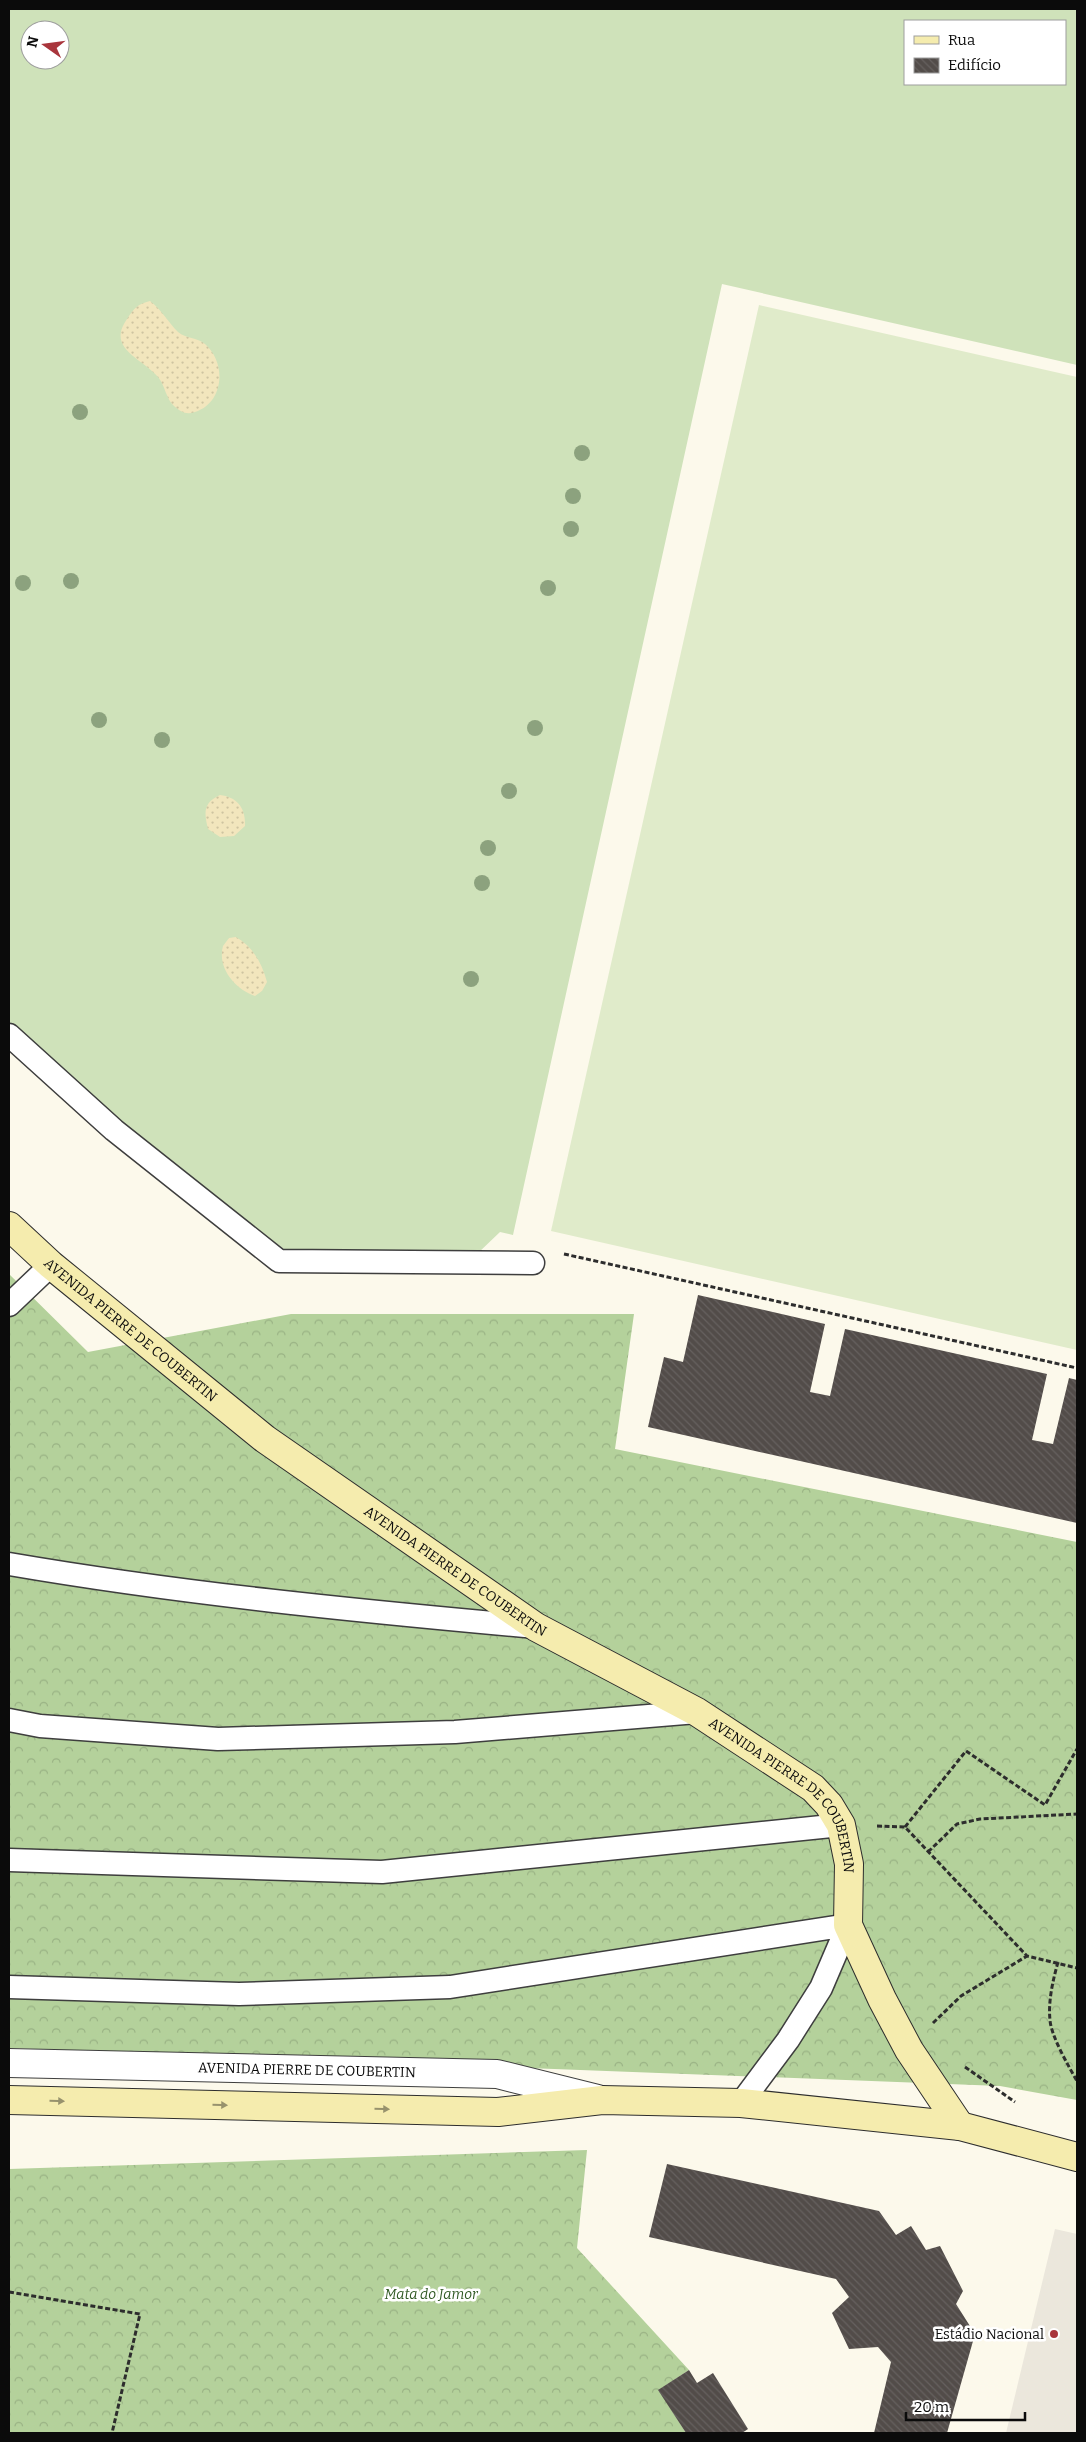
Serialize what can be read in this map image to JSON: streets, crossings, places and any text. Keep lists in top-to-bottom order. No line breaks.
{"streets":{"street":["AVENIDA PIERRE DE COUBERTIN"]},"parks":["Mata do Jamor"],"places":["Estádio Nacional"],"legend":["Rua","Edifício"],"scale_bar":"20 m","north":"left"}
